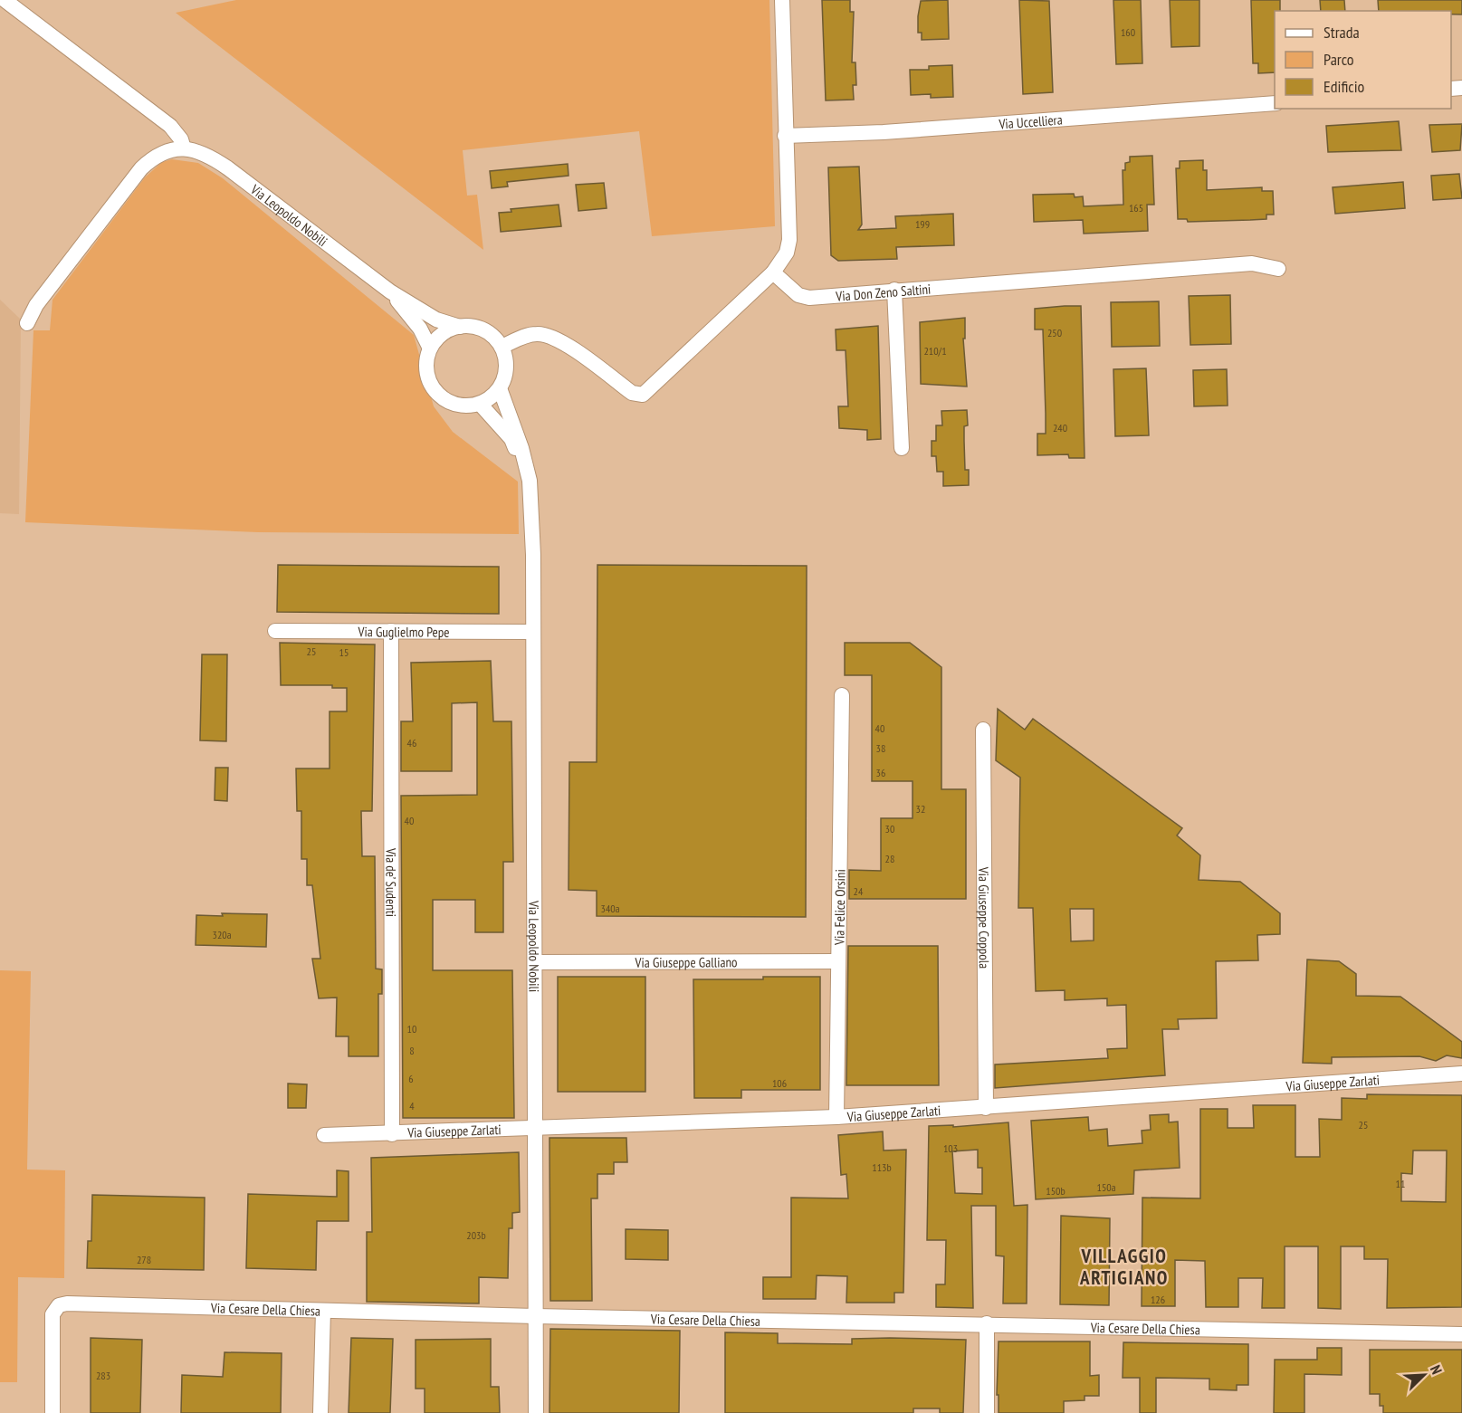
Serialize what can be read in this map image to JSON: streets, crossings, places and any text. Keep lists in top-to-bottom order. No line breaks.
{"streets":{"street":["Via Uccelliera","Via Leopoldo Nobili","Via Don Zeno Saltini","Via Guglielmo Pepe","Via de’ Sudenti","Via Felice Orsini","Via Giuseppe Coppola","Via Giuseppe Galliano","Via Giuseppe Zarlati","Via Cesare Della Chiesa"]},"crossings":[["Via Leopoldo Nobili","Via Guglielmo Pepe"],["Via Leopoldo Nobili","Via Giuseppe Galliano"],["Via Leopoldo Nobili","Via Giuseppe Zarlati"],["Via Leopoldo Nobili","Via Cesare Della Chiesa"],["Via Guglielmo Pepe","Via de’ Sudenti"],["Via de’ Sudenti","Via Giuseppe Zarlati"],["Via Felice Orsini","Via Giuseppe Galliano"],["Via Felice Orsini","Via Giuseppe Zarlati"],["Via Giuseppe Coppola","Via Giuseppe Zarlati"]],"districts":["VILLAGGIO ARTIGIANO"],"house_numbers":["160","165","199","250","210/1","240","25","15","40","46","38","36","32","40","30","28","24","340a","320a","10","8","6","106","4","25","103","113b","11","150a","150b","203b","278","126","283"],"legend":["Strada","Parco","Edificio"],"north":"top right"}
